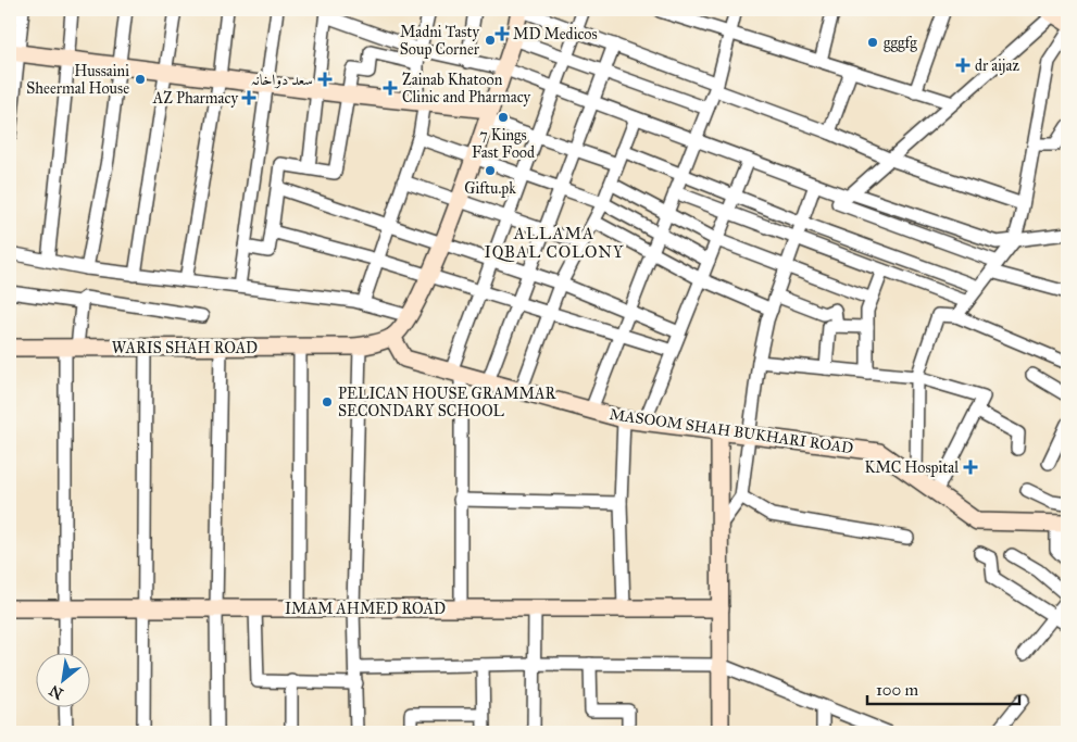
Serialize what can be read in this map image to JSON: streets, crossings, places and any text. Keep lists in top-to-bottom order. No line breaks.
{"streets":{"street":["WARIS SHAH ROAD","MASOOM SHAH BUKHARI ROAD","IMAM AHMED ROAD"]},"crossings":[["WARIS SHAH ROAD","MASOOM SHAH BUKHARI ROAD"]],"districts":["ALLAMA IQBAL COLONY"],"places":{"health":["MD Medicos","dr aijaz","سعد دواخانہ","Zainab Khatoon Clinic and Pharmacy","AZ Pharmacy","KMC Hospital"],"other":["Madni Tasty Soup Corner","gggfg","Hussaini Sheermal House","7 Kings Fast Food","Giftu.pk","PELICAN HOUSE GRAMMAR SECONDARY SCHOOL"]},"scale_bar":"100 m","north":"bottom left"}
